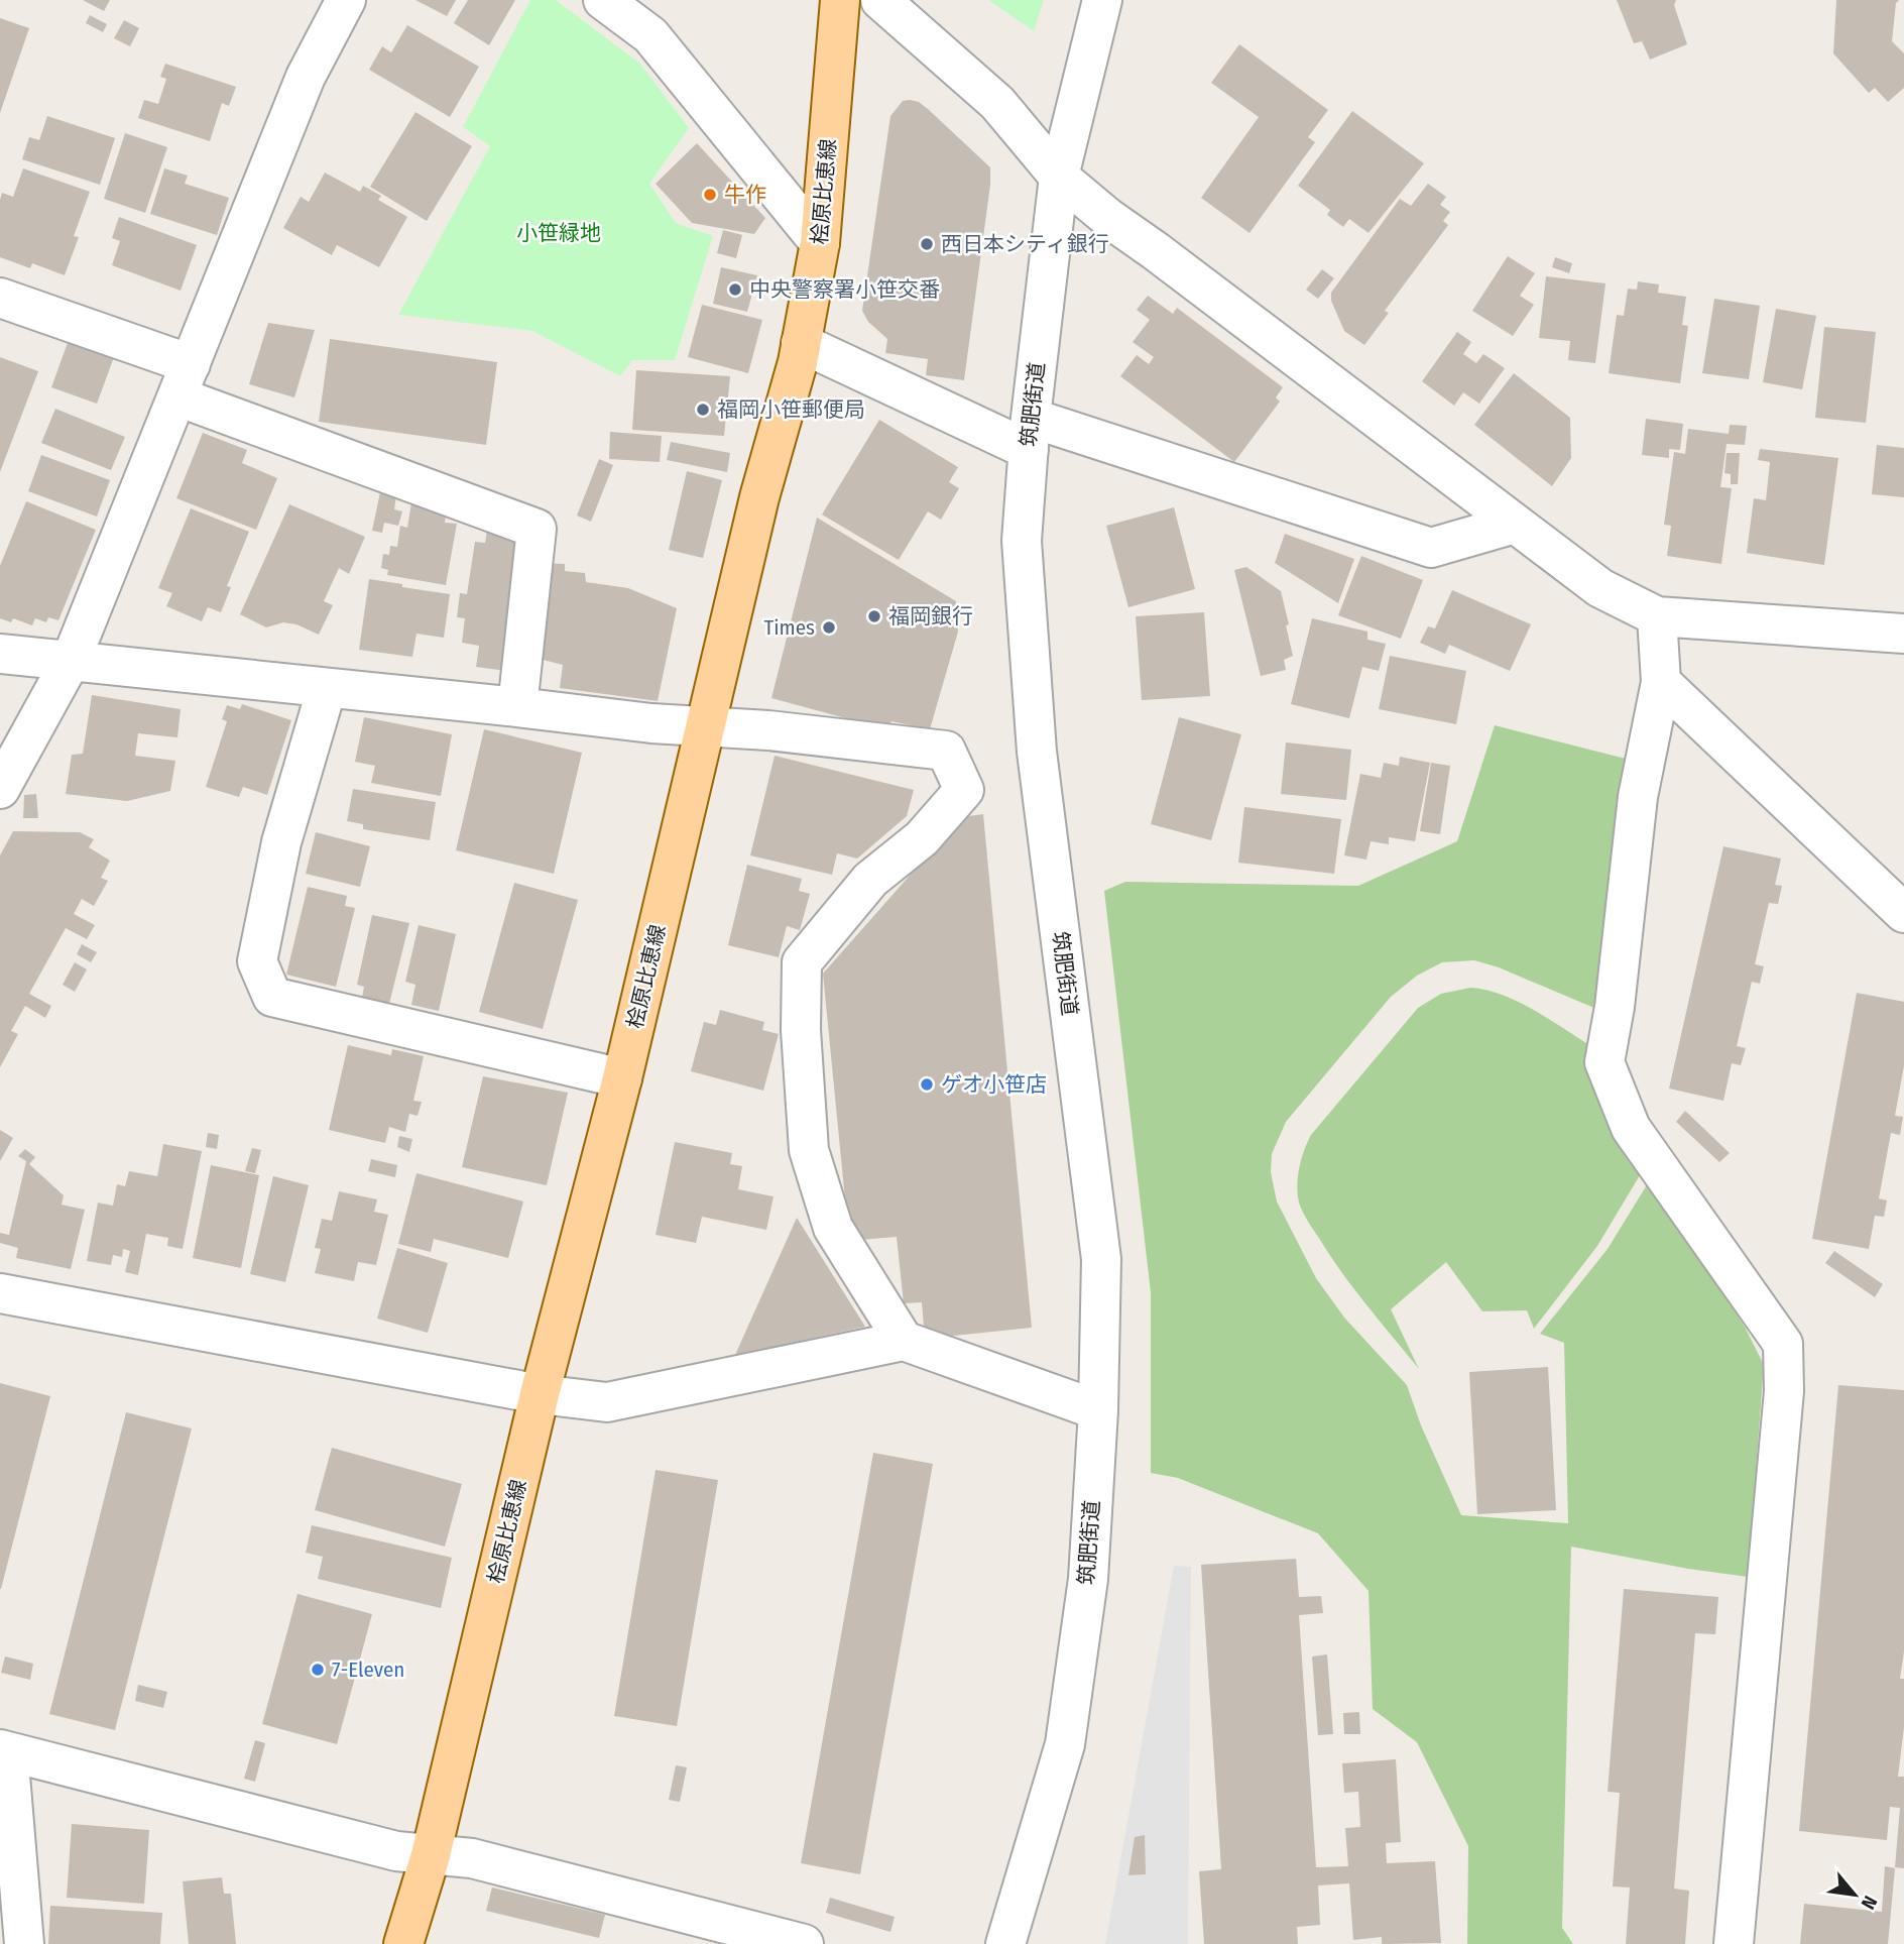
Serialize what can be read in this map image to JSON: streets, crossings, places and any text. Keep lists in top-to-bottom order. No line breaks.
{"streets":{"main road":["桧原比恵線"],"street":["筑肥街道"]},"parks":["小笹緑地"],"places":["牛作","西日本シティ銀行","中央警察署小笹交番","福岡小笹郵便局","福岡銀行","Times","ゲオ小笹店","7-Eleven"],"north":"bottom right"}
